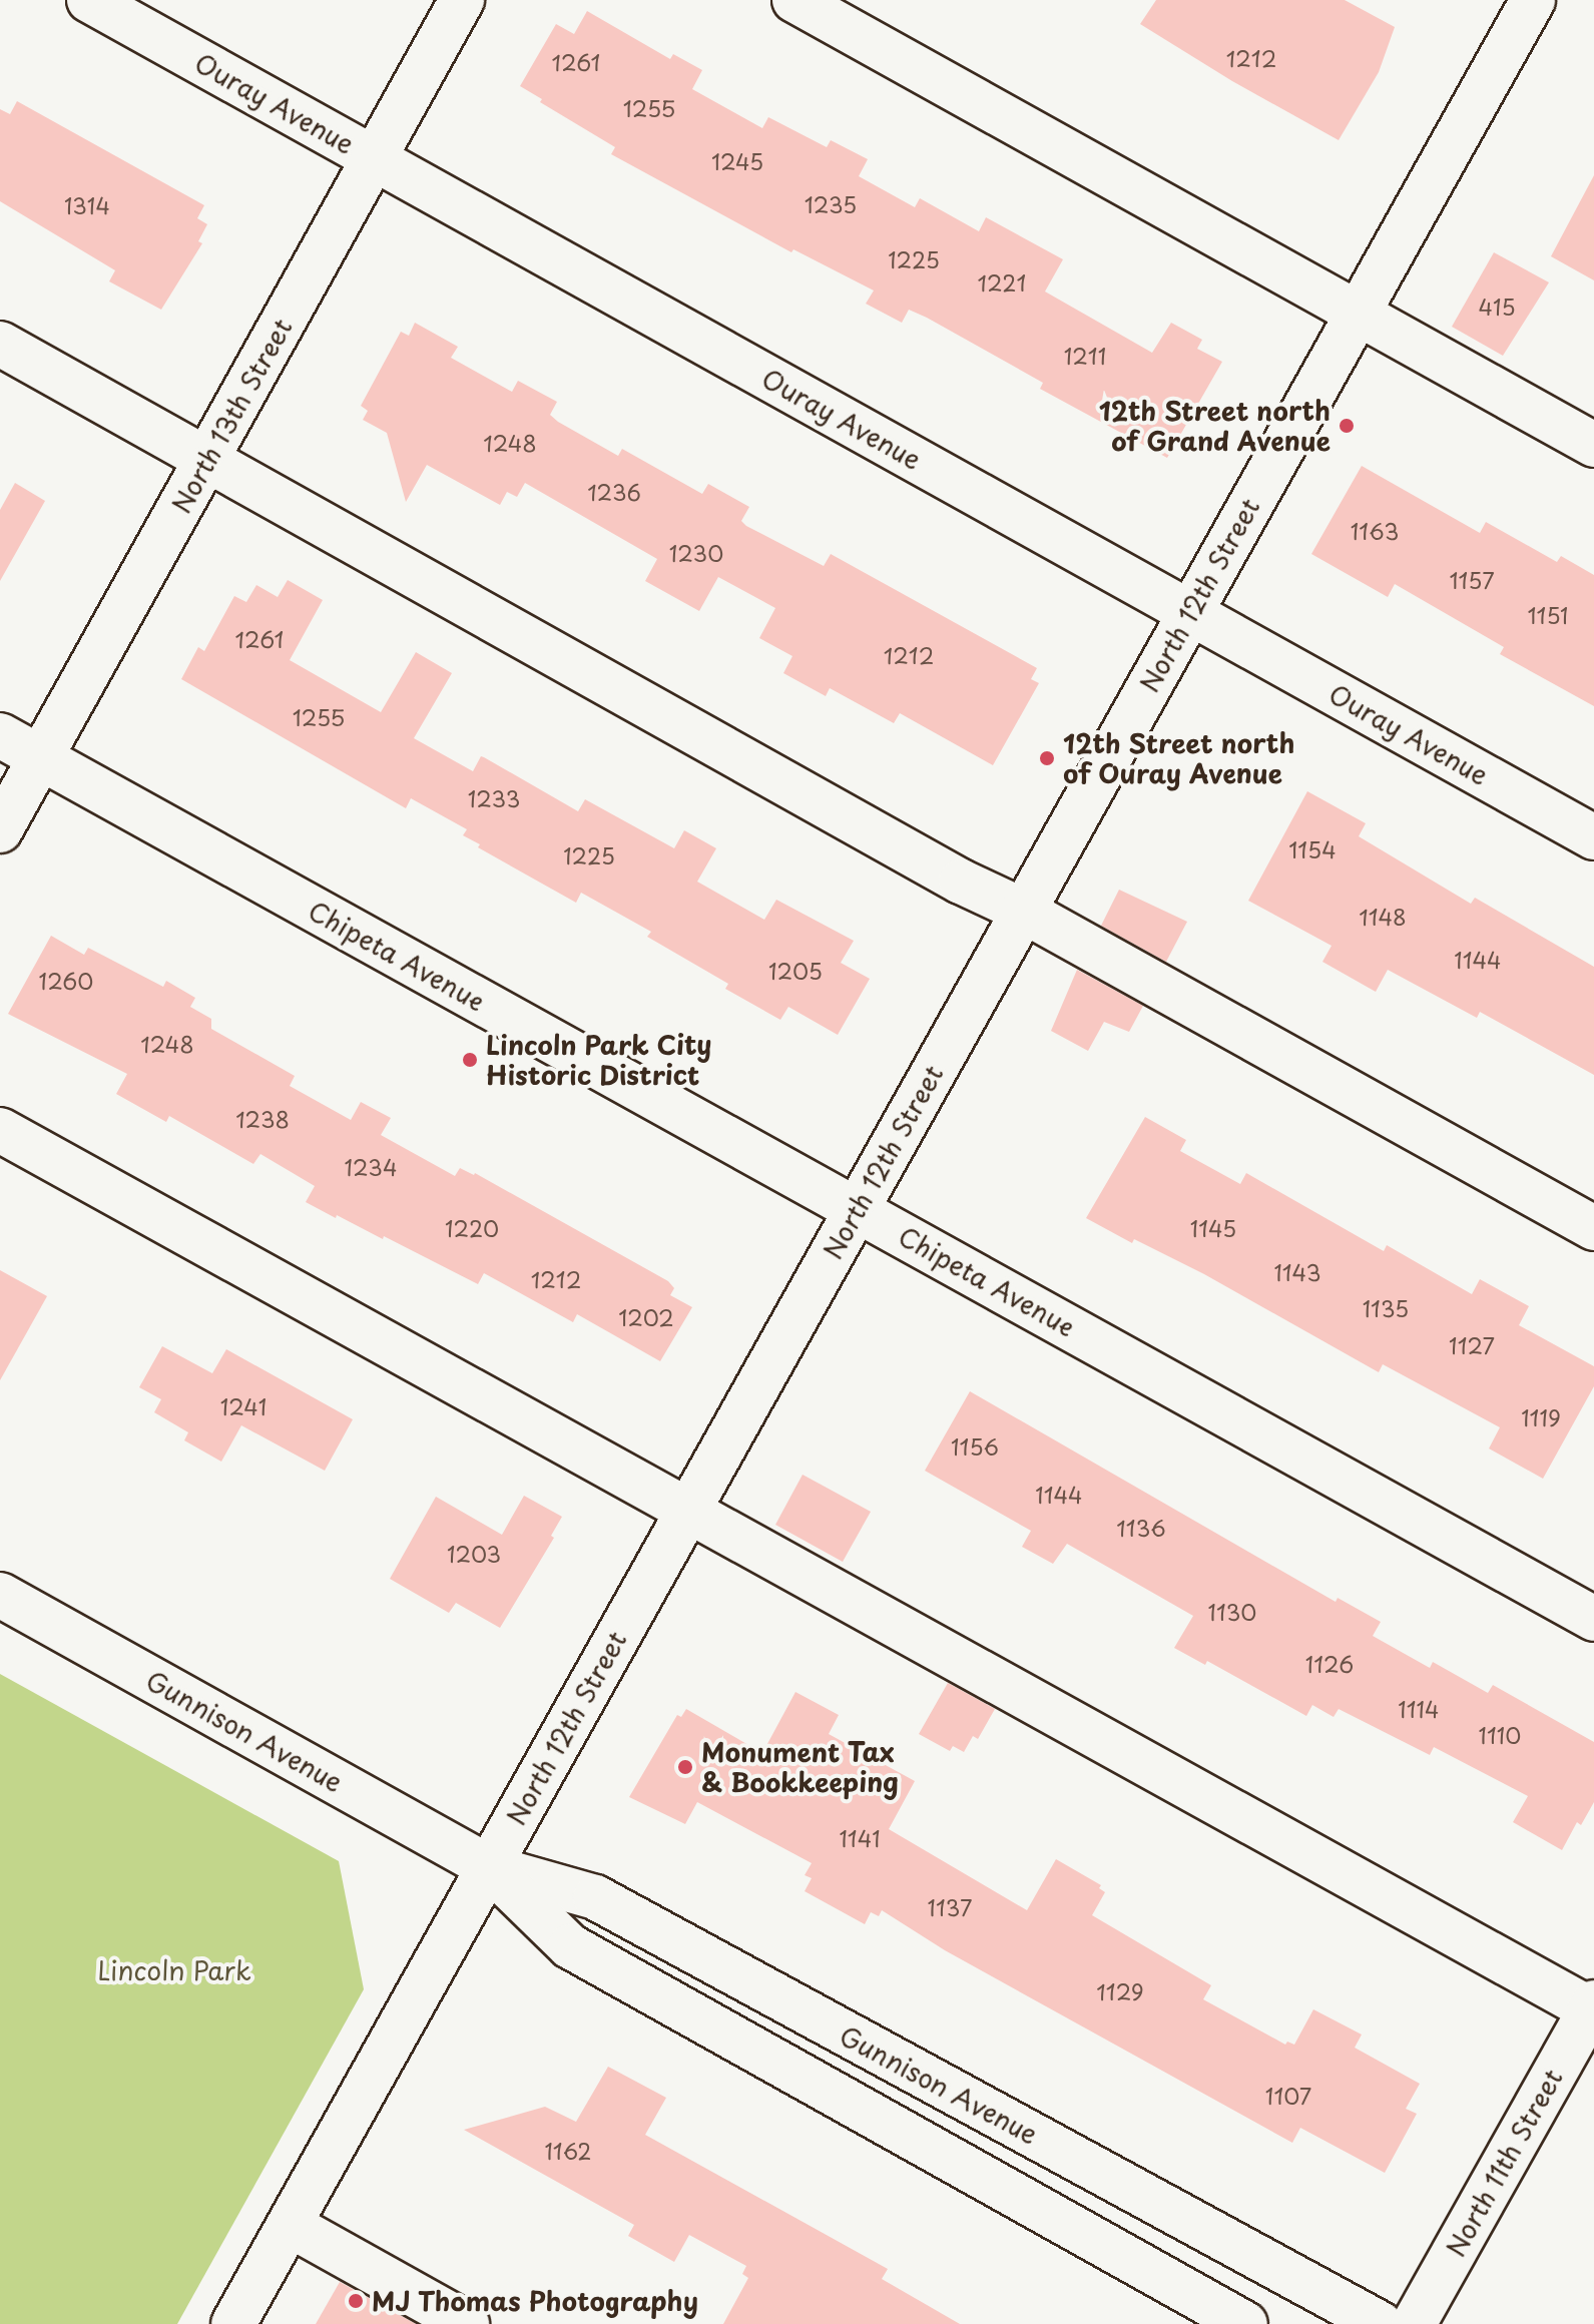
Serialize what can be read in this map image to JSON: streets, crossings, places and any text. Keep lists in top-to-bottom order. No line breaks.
{"streets":{"street":["Ouray Avenue","North 13th Street","North 12th Street","Chipeta Avenue","Gunnison Avenue","North 11th Street"]},"crossings":[["Ouray Avenue","North 13th Street"],["Ouray Avenue","North 12th Street"],["North 13th Street","Chipeta Avenue"],["North 12th Street","Chipeta Avenue"],["North 12th Street","Gunnison Avenue"]],"parks":["Lincoln Park"],"places":["12th Street north of Grand Avenue","12th Street north of Ouray Avenue","Lincoln Park City Historic District","Monument Tax & Bookkeeping","MJ Thomas Photography"],"house_numbers":["1212","1261","1255","1245","1235","1314","1225","1221","415","1211","1248","1236","1163","1230","1157","1151","1261","1212","1255","1233","1154","1225","1148","1144","1205","1260","1248","1238","1234","1220","1145","1143","1212","1135","1202","1127","1241","1119","1156","1144","1136","1203","1130","1126","1114","1110","1141","1137","1129","1107","1162"]}
